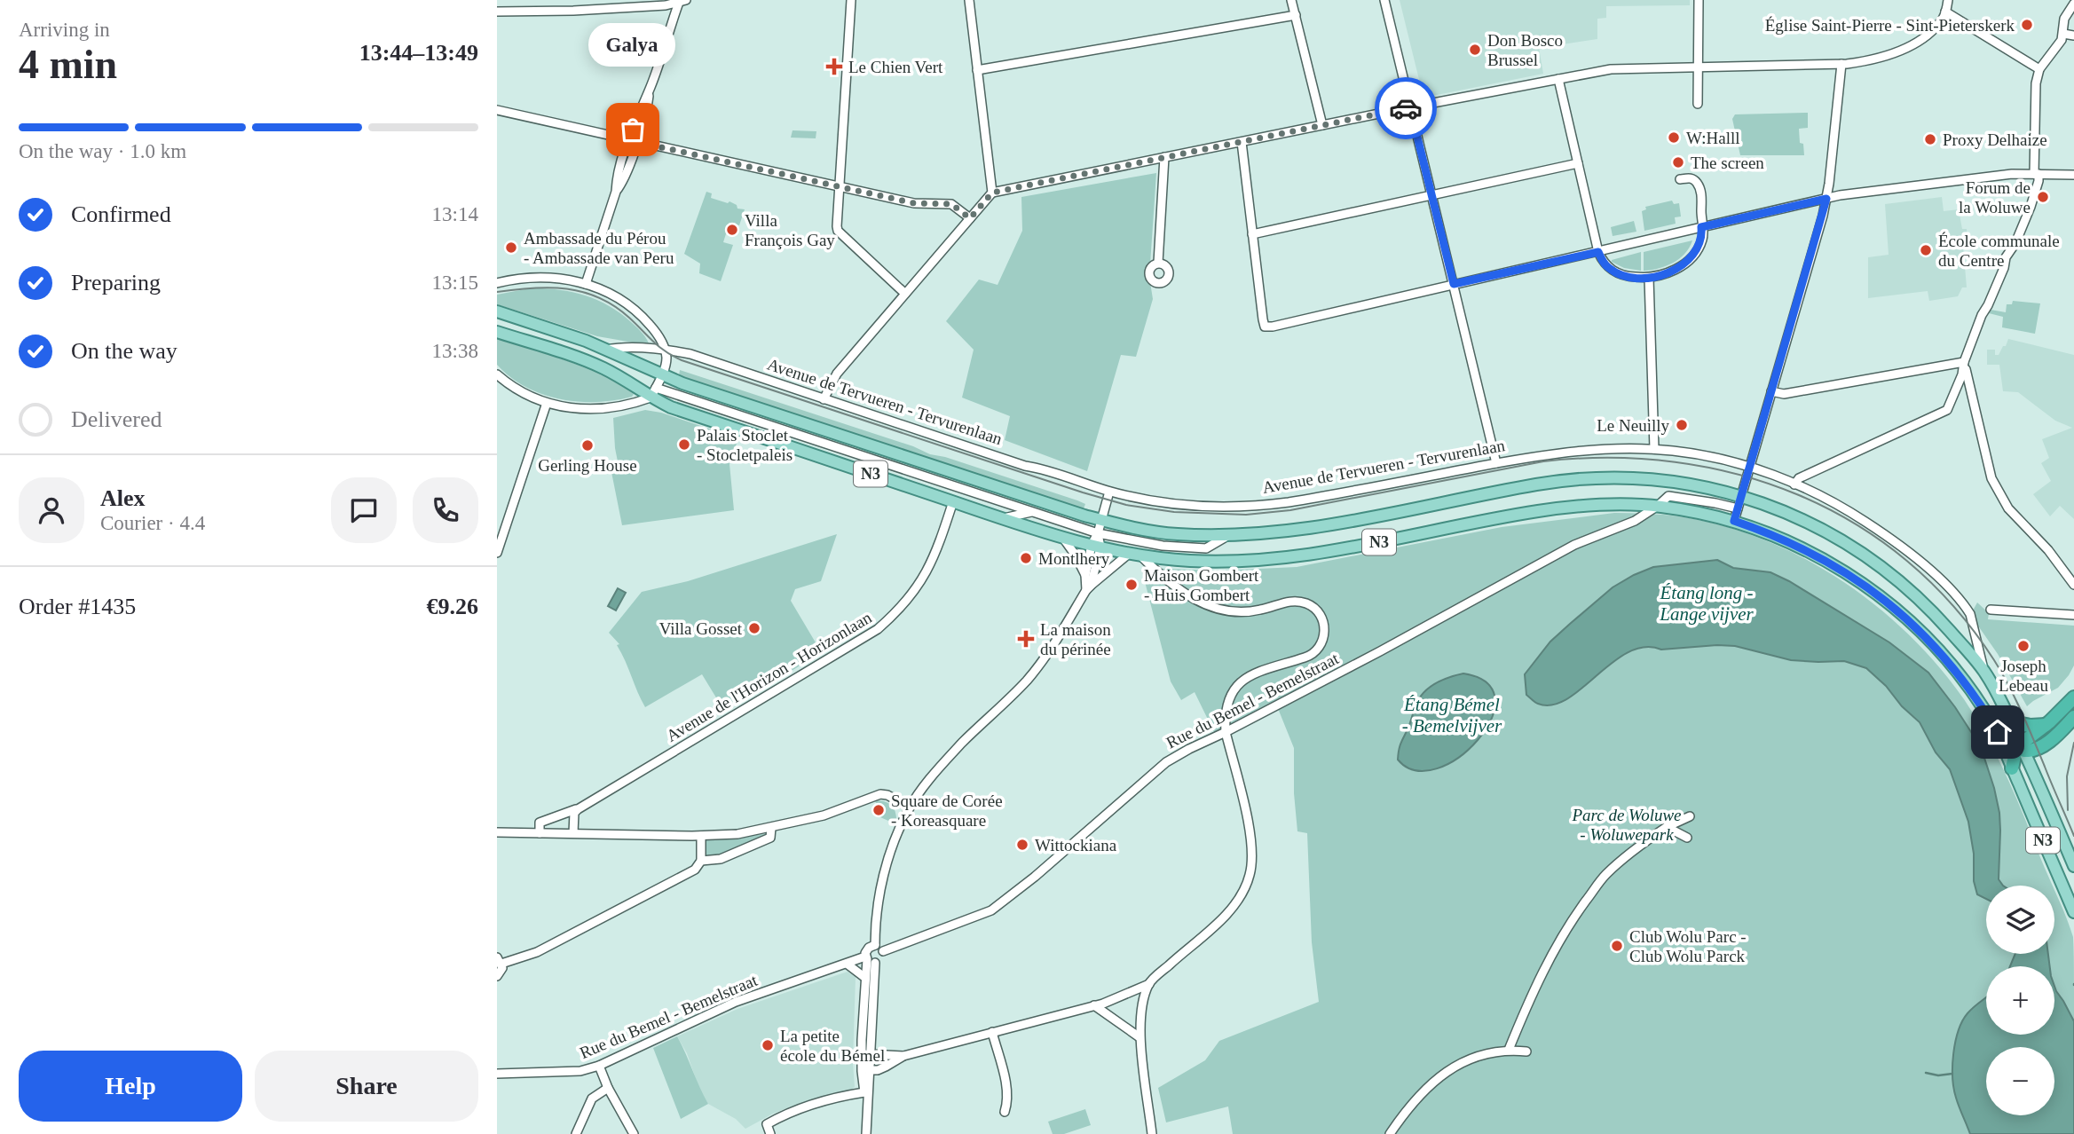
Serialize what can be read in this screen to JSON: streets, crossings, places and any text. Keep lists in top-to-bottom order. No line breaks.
{"streets":{"main road":["Avenue de Tervueren - Tervurenlaan","N3"],"street":["Avenue de l'Horizon - Horizonlaan","Rue du Bemel - Bemelstraat"]},"crossings":[["Avenue de Tervueren - Tervurenlaan","Avenue de l'Horizon - Horizonlaan"],["Avenue de Tervueren - Tervurenlaan","Rue du Bemel - Bemelstraat"]],"water":["Étang long - Lange vijver","Étang Bémel - Bemelvijver"],"parks":["Parc de Woluwe - Woluwepark"],"places":{"other":["Église Saint-Pierre - Sint-Pieterskerk","Don Bosco Brussel","Galya","W:Halll","Proxy Delhaize","The screen","Forum de la Woluwe","Villa François Gay","Ambassade du Pérou - Ambassade van Peru","École communale du Centre","Le Neuilly","Palais Stoclet - Stocletpaleis","Gerling House","Montlhery","Maison Gombert - Huis Gombert","Villa Gosset","Joseph Lebeau","Square de Corée - Koreasquare","Wittockiana","Club Wolu Parc - Club Wolu Parck","La petite école du Bémel"],"health":["Le Chien Vert","La maison du périnée"]},"page":{"heading":["4 min","Arriving in","13:44–13:49"],"panel":["Alex","Courier · 4.4","Order #1435","€9.26"],"bubble":"Galya","bar":"On the way · 1.0 km","list":[["Confirmed","13:14"],["Preparing","13:15"],["On the way","13:38"],"Delivered"],"map_buttons":["+","−"],"buttons":["Help","Share"]}}
